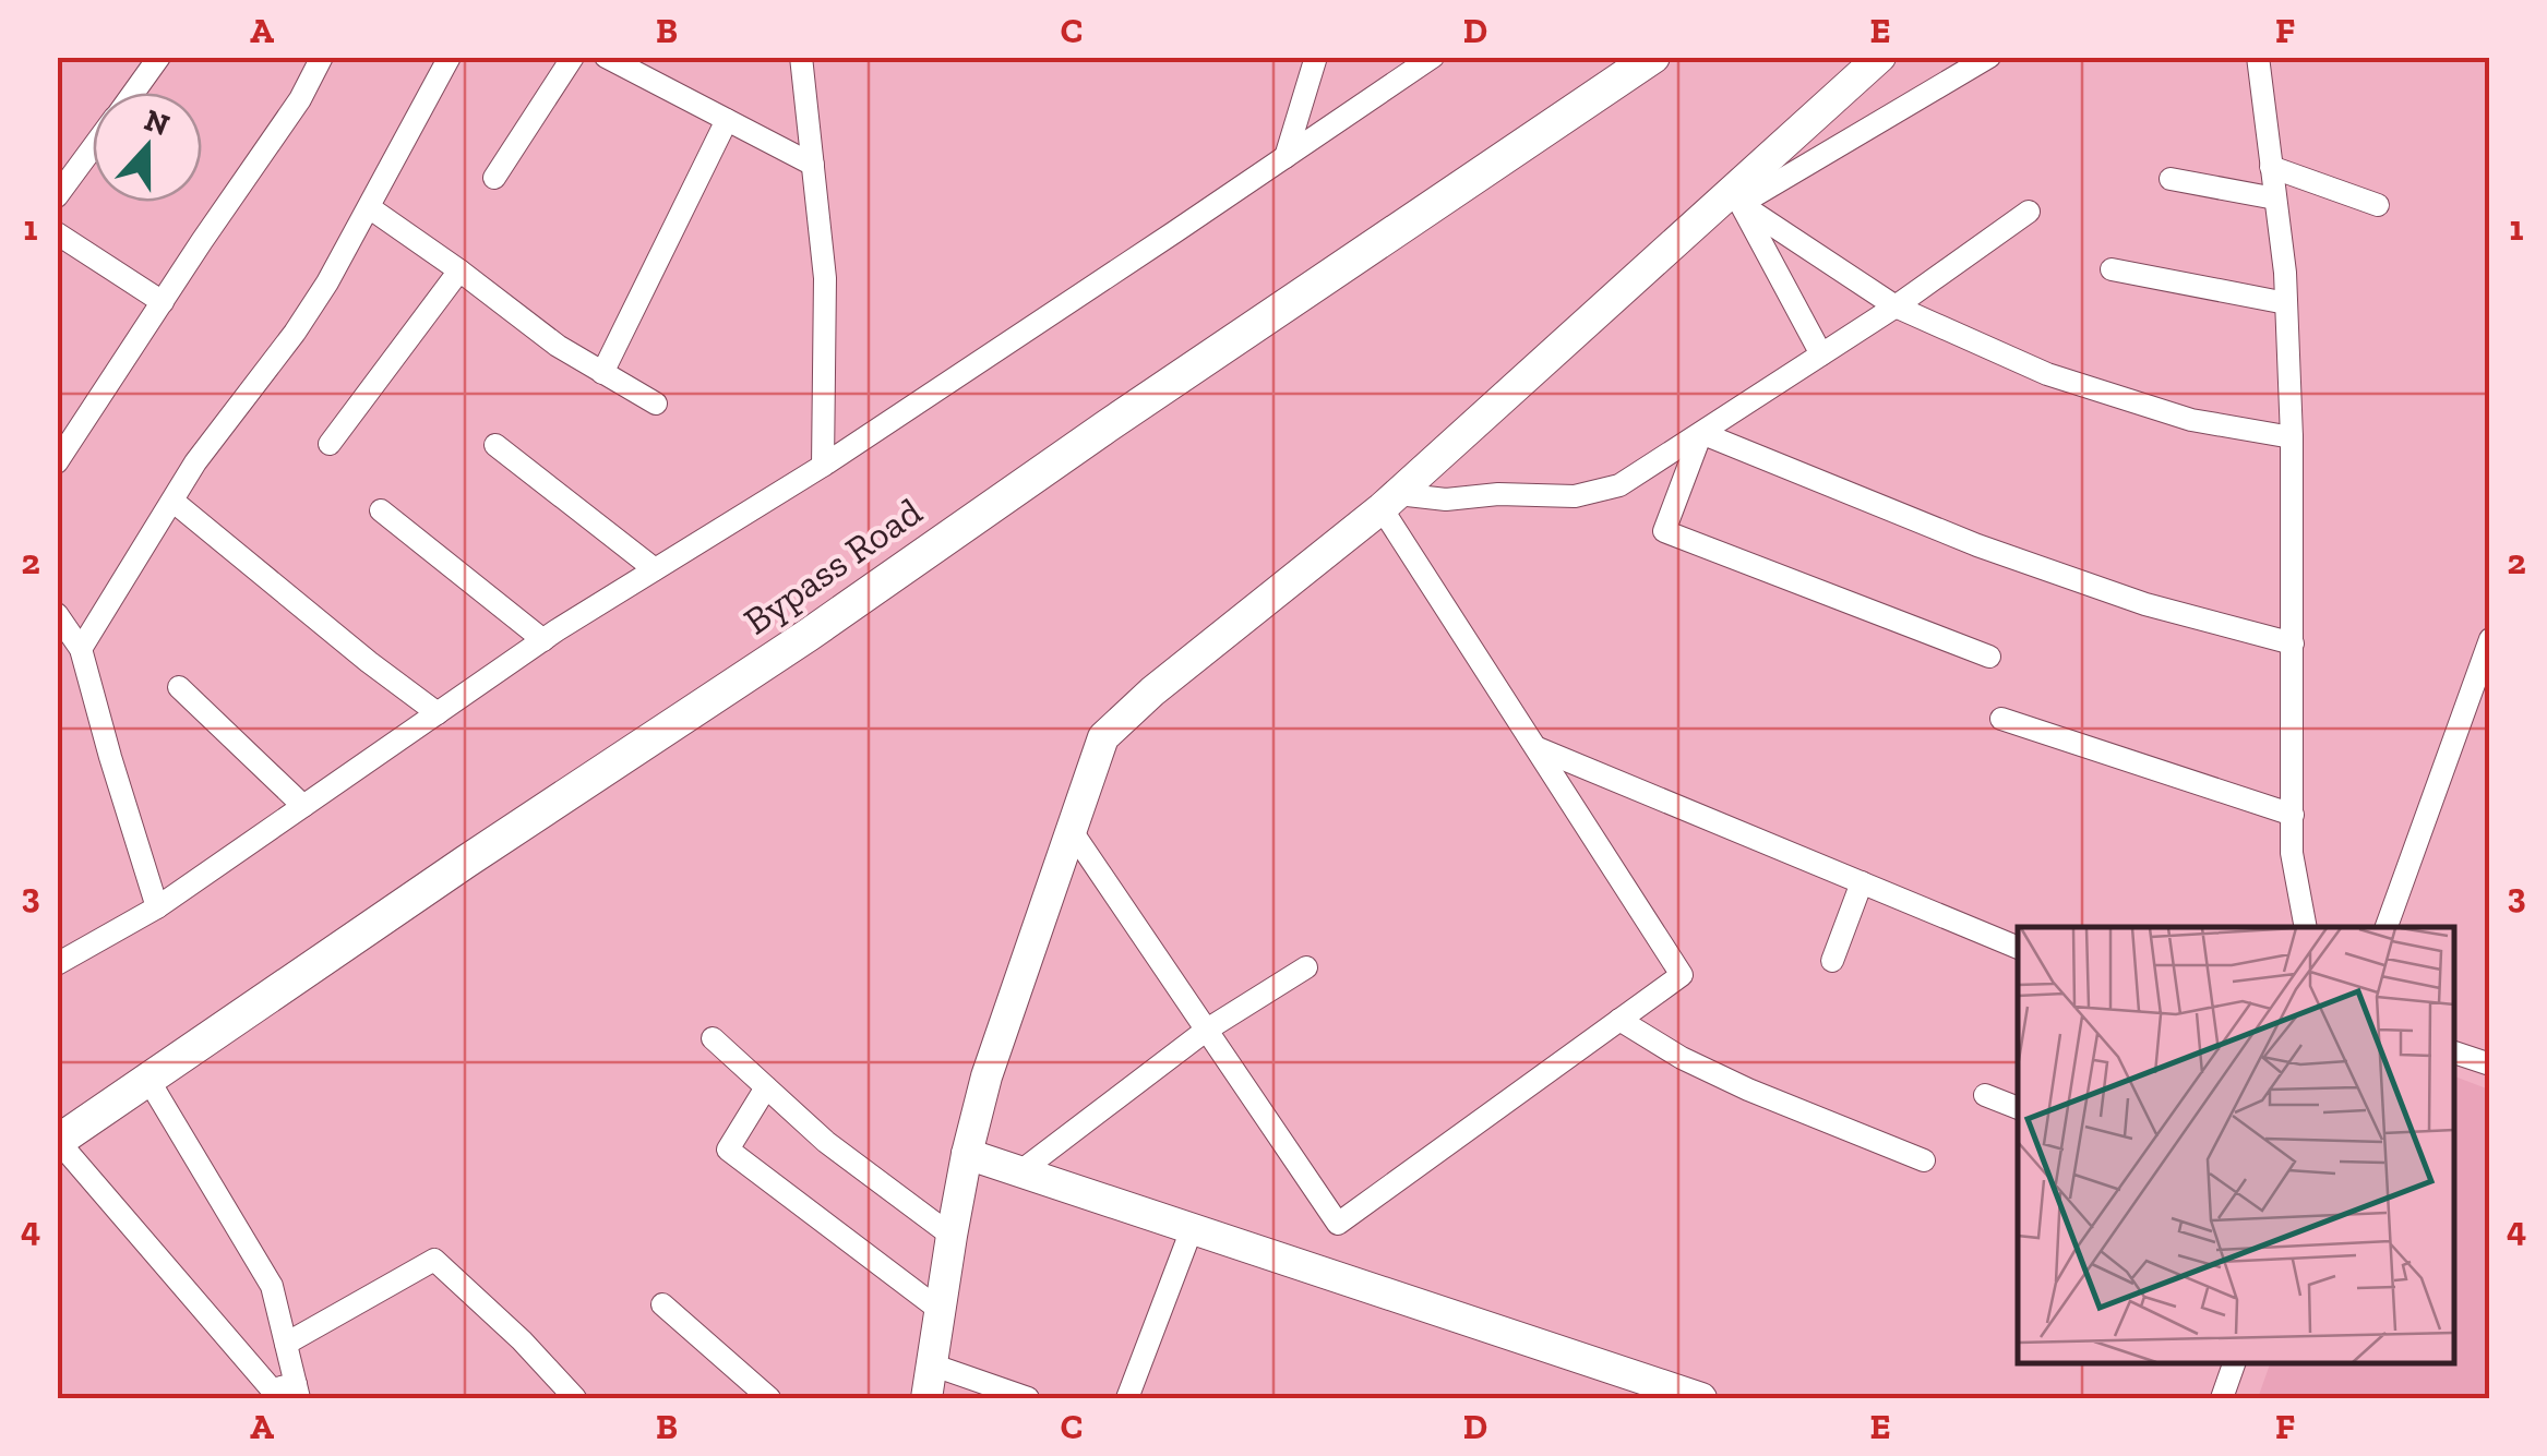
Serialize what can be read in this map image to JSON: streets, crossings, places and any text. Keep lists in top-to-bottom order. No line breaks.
{"streets":{"main road":["Bypass Road"]},"north":"top","grid":{"columns":["A","B","C","D","E","F"],"rows":["1","2","3","4"]}}
